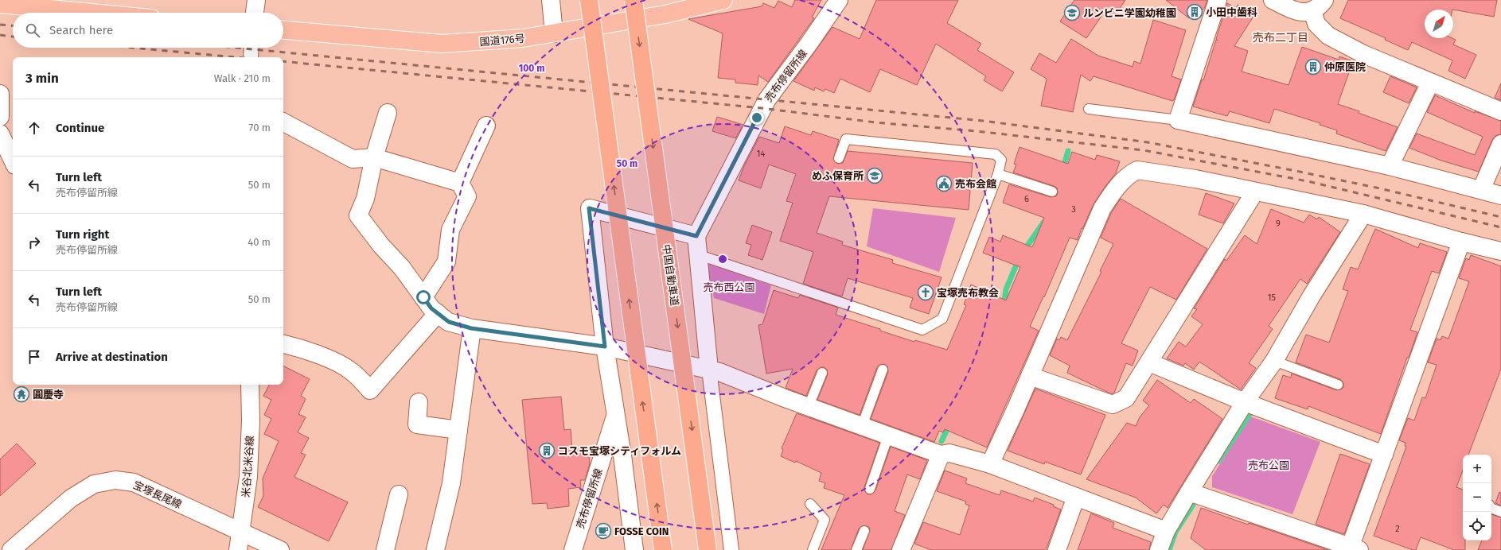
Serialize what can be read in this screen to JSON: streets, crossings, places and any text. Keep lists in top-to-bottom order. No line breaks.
{"streets":{"highway":["国道176号","中国自動車道"],"street":["売布停留所線","米谷北米谷線","宝塚長尾線"]},"crossings":[["米谷北米谷線","宝塚長尾線"]],"districts":["売布二丁目"],"parks":["売布西公園","売布公園"],"places":{"building":["小田中歯科","仲原医院","コスモ宝塚シティフォルム"],"school or university":["ルンビニ学園幼稚園","めふ保育所"],"public building":["売布会館"],"church":["宝塚売布教会"],"temple":["圓慶寺"],"cafe":["FOSSE COIN"]},"house_numbers":["14","6","3","9","15","2"],"north":"top right","page":{"search":"Search here","heading":["3 min","Walk · 210 m"],"list":[["Continue","70 m"],["Turn left","売布停留所線","50 m"],["Turn right","売布停留所線","40 m"],["Turn left","売布停留所線","50 m"],"Arrive at destination"],"map_buttons":["+","−"]},"rings":["100 m","50 m"]}
